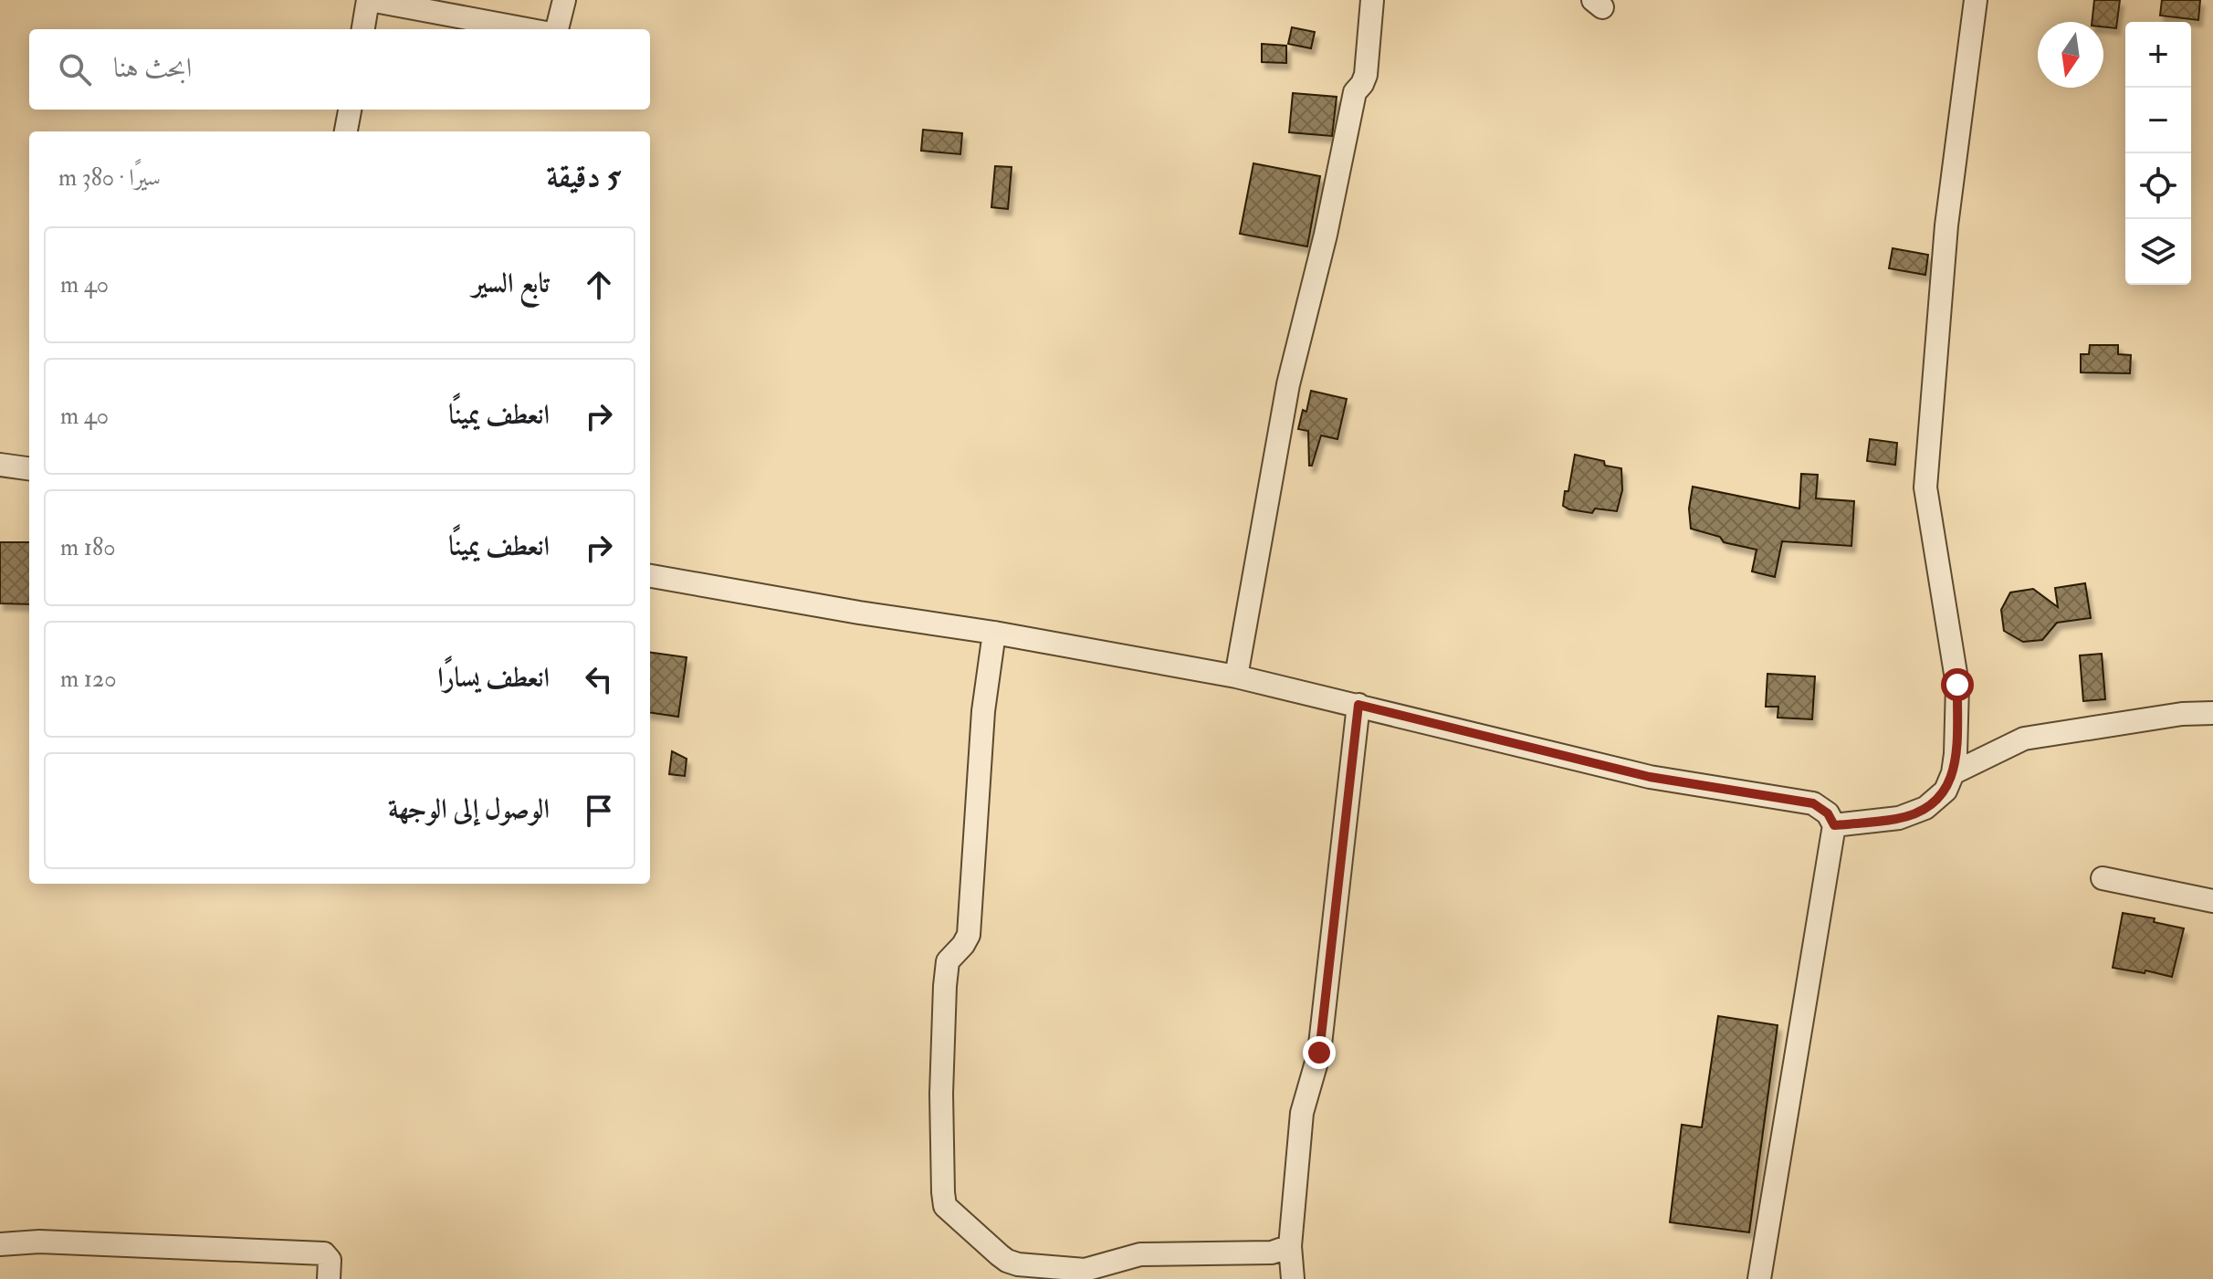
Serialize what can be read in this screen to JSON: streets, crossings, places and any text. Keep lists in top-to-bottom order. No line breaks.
{"north":"bottom","page":{"map_buttons":["+","−"],"search":"ابحث هنا","heading":["5 دقيقة","سيرًا · 380 m"],"list":[["تابع السير","40 m"],["انعطف يمينًا","40 m"],["انعطف يمينًا","180 m"],["انعطف يسارًا","120 m"],"الوصول إلى الوجهة"]}}
